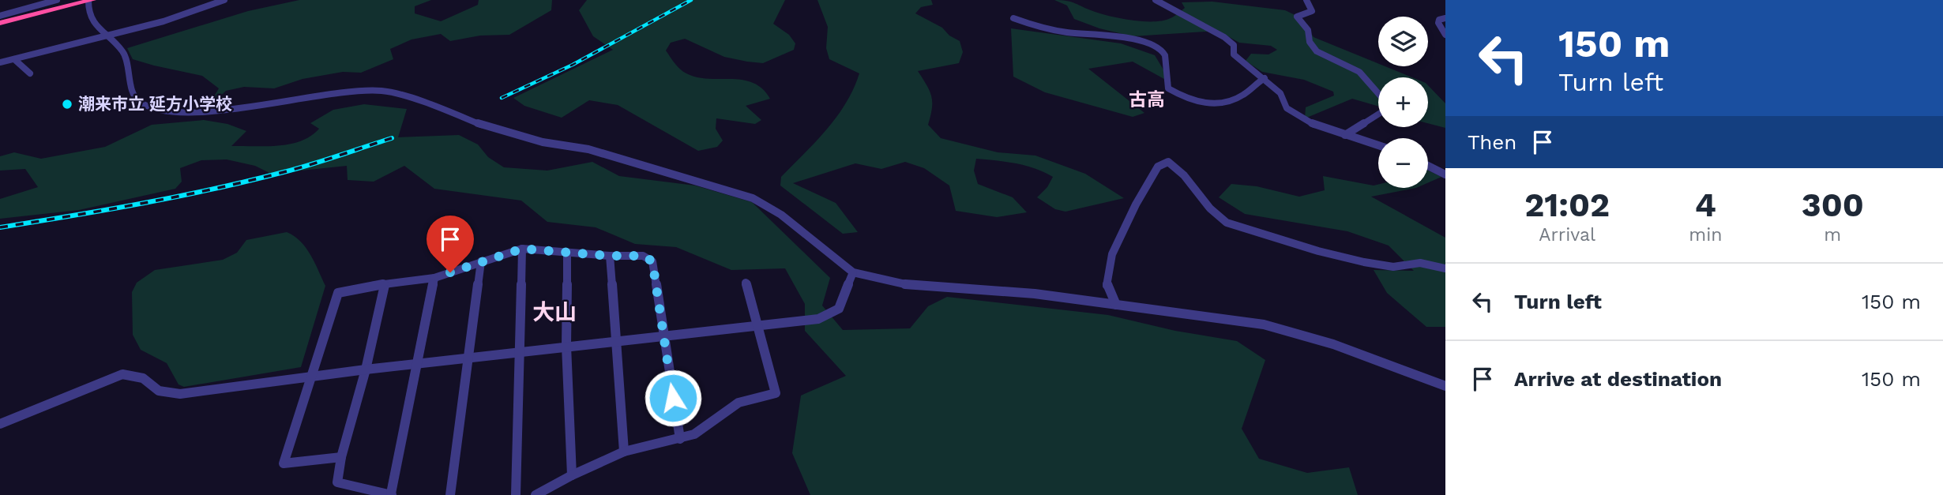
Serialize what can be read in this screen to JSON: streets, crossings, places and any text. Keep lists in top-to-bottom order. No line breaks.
{"districts":["古高","大山"],"places":["潮来市立 延方小学校"],"page":{"turn":["150 m","Turn left"],"map_buttons":["+","−"],"then":"Then","eta":["21:02","Arrival","4","min","300","m"],"list":[{"name":"Turn left","value":"150 m"},{"name":"Arrive at destination","value":"150 m"}]}}
